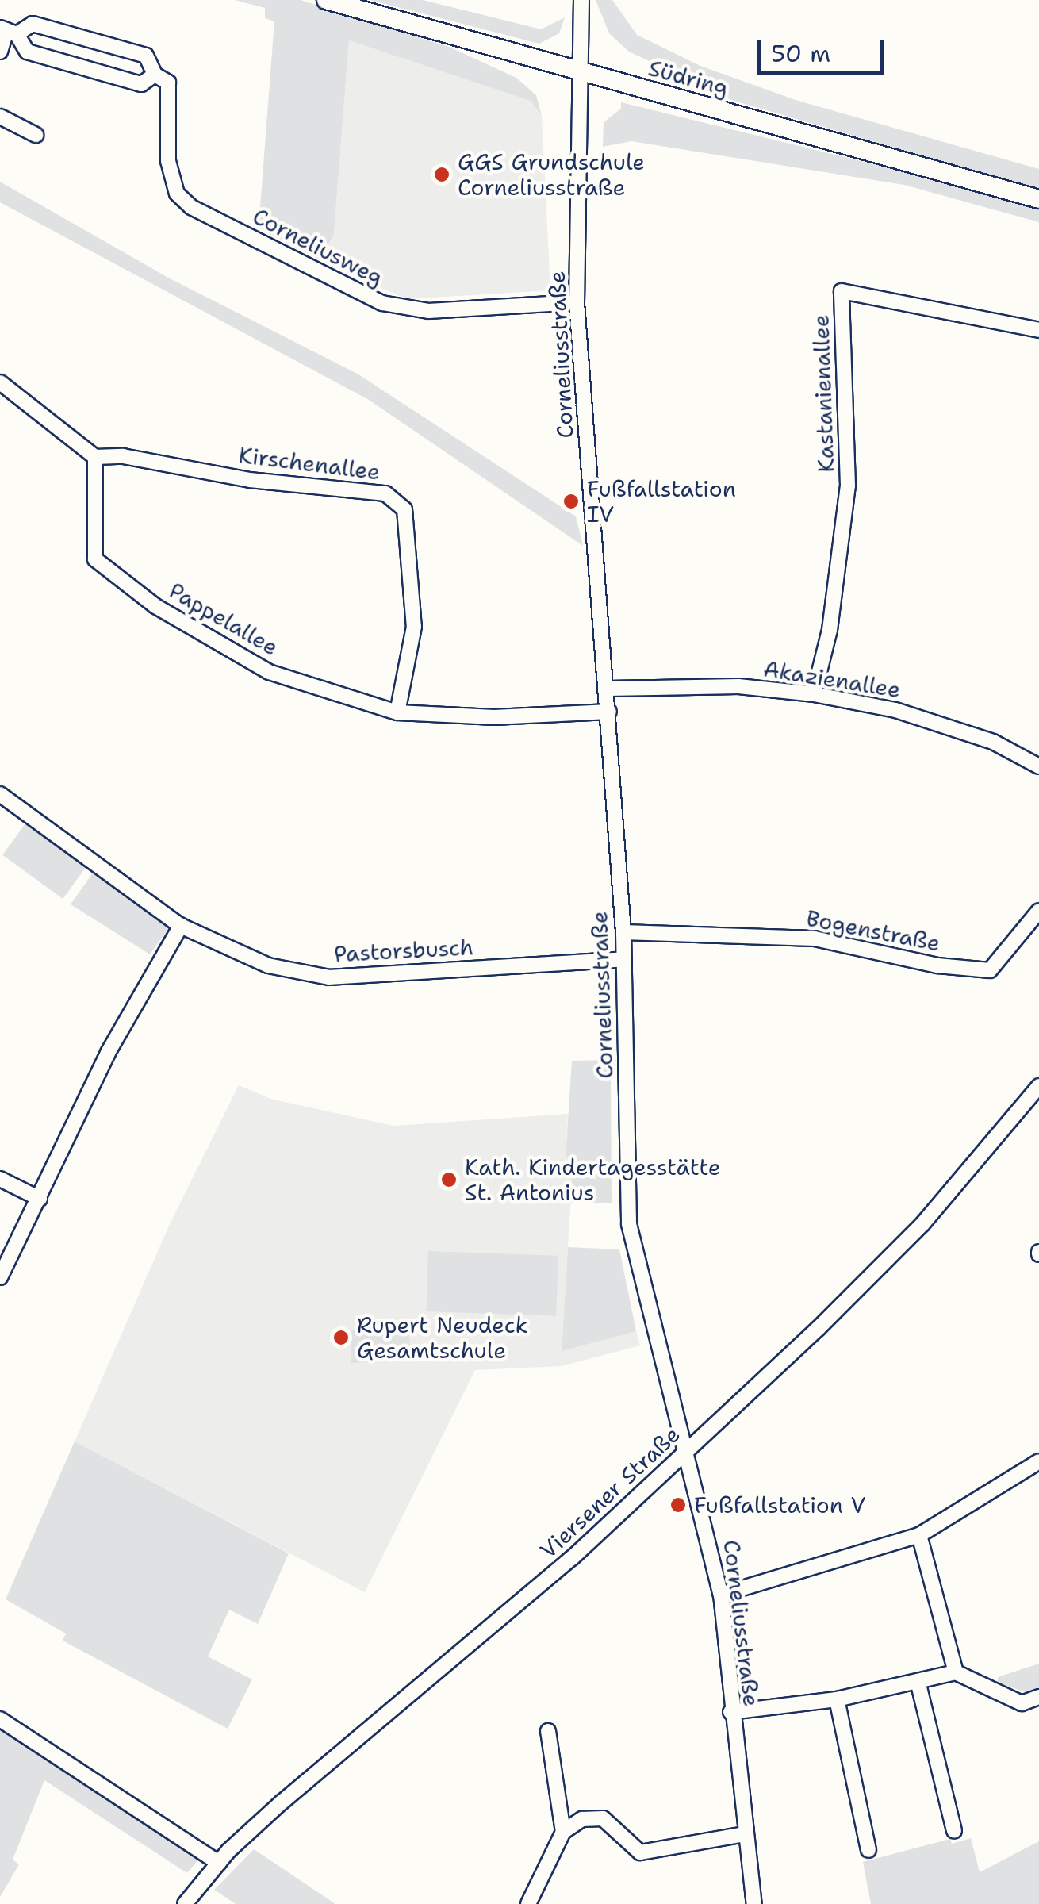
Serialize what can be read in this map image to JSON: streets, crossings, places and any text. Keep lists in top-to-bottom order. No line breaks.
{"streets":{"main road":["Südring"],"street":["Corneliusweg","Corneliusstraße","Kastanienallee","Kirschenallee","Pappelallee","Akazienallee","Bogenstraße","Pastorsbusch","Viersener Straße"]},"crossings":[["Südring","Corneliusstraße"],["Corneliusweg","Corneliusstraße"],["Corneliusstraße","Pappelallee"],["Corneliusstraße","Akazienallee"],["Corneliusstraße","Bogenstraße"],["Corneliusstraße","Pastorsbusch"],["Corneliusstraße","Viersener Straße"],["Kastanienallee","Akazienallee"],["Kirschenallee","Pappelallee"]],"places":["GGS Grundschule Corneliusstraße","Fußfallstation IV","Kath. Kindertagesstätte St. Antonius","Rupert Neudeck Gesamtschule","Fußfallstation V"],"scale_bar":"50 m"}
